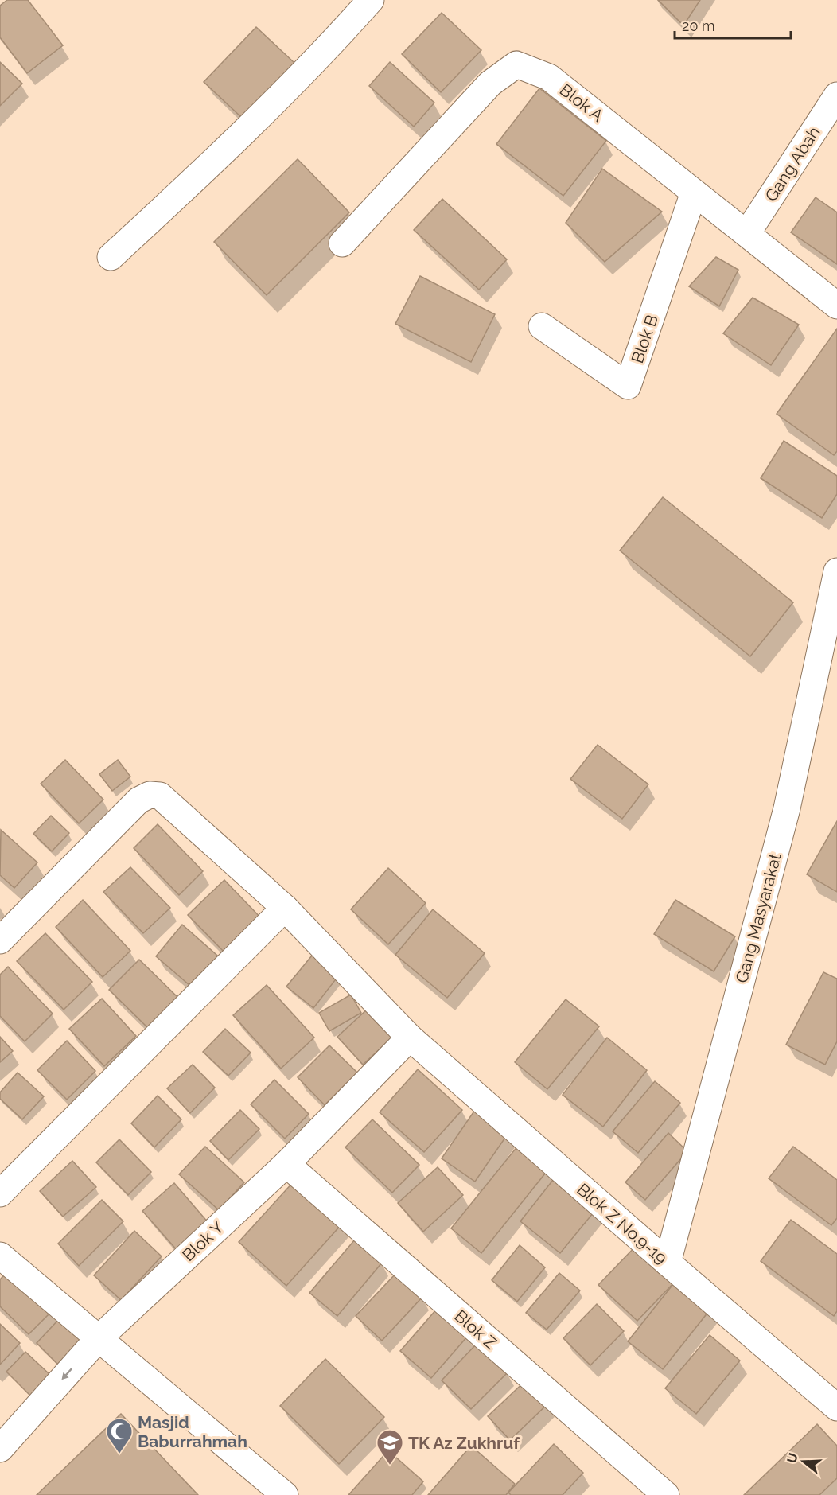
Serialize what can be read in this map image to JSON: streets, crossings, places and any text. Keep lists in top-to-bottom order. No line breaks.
{"streets":{"street":["Blok A","Gang Abah","Blok B","Gang Masyarakat","Blok Z No.9-19","Blok Y","Blok Z"]},"crossings":[["Blok A","Gang Abah"],["Blok A","Blok B"],["Gang Masyarakat","Blok Z No.9-19"],["Blok Z No.9-19","Blok Y"],["Blok Y","Blok Z"]],"places":{"mosque":["Masjid Baburrahmah"],"school or university":["TK Az Zukhruf"]},"scale_bar":"20 m","north":"left"}
